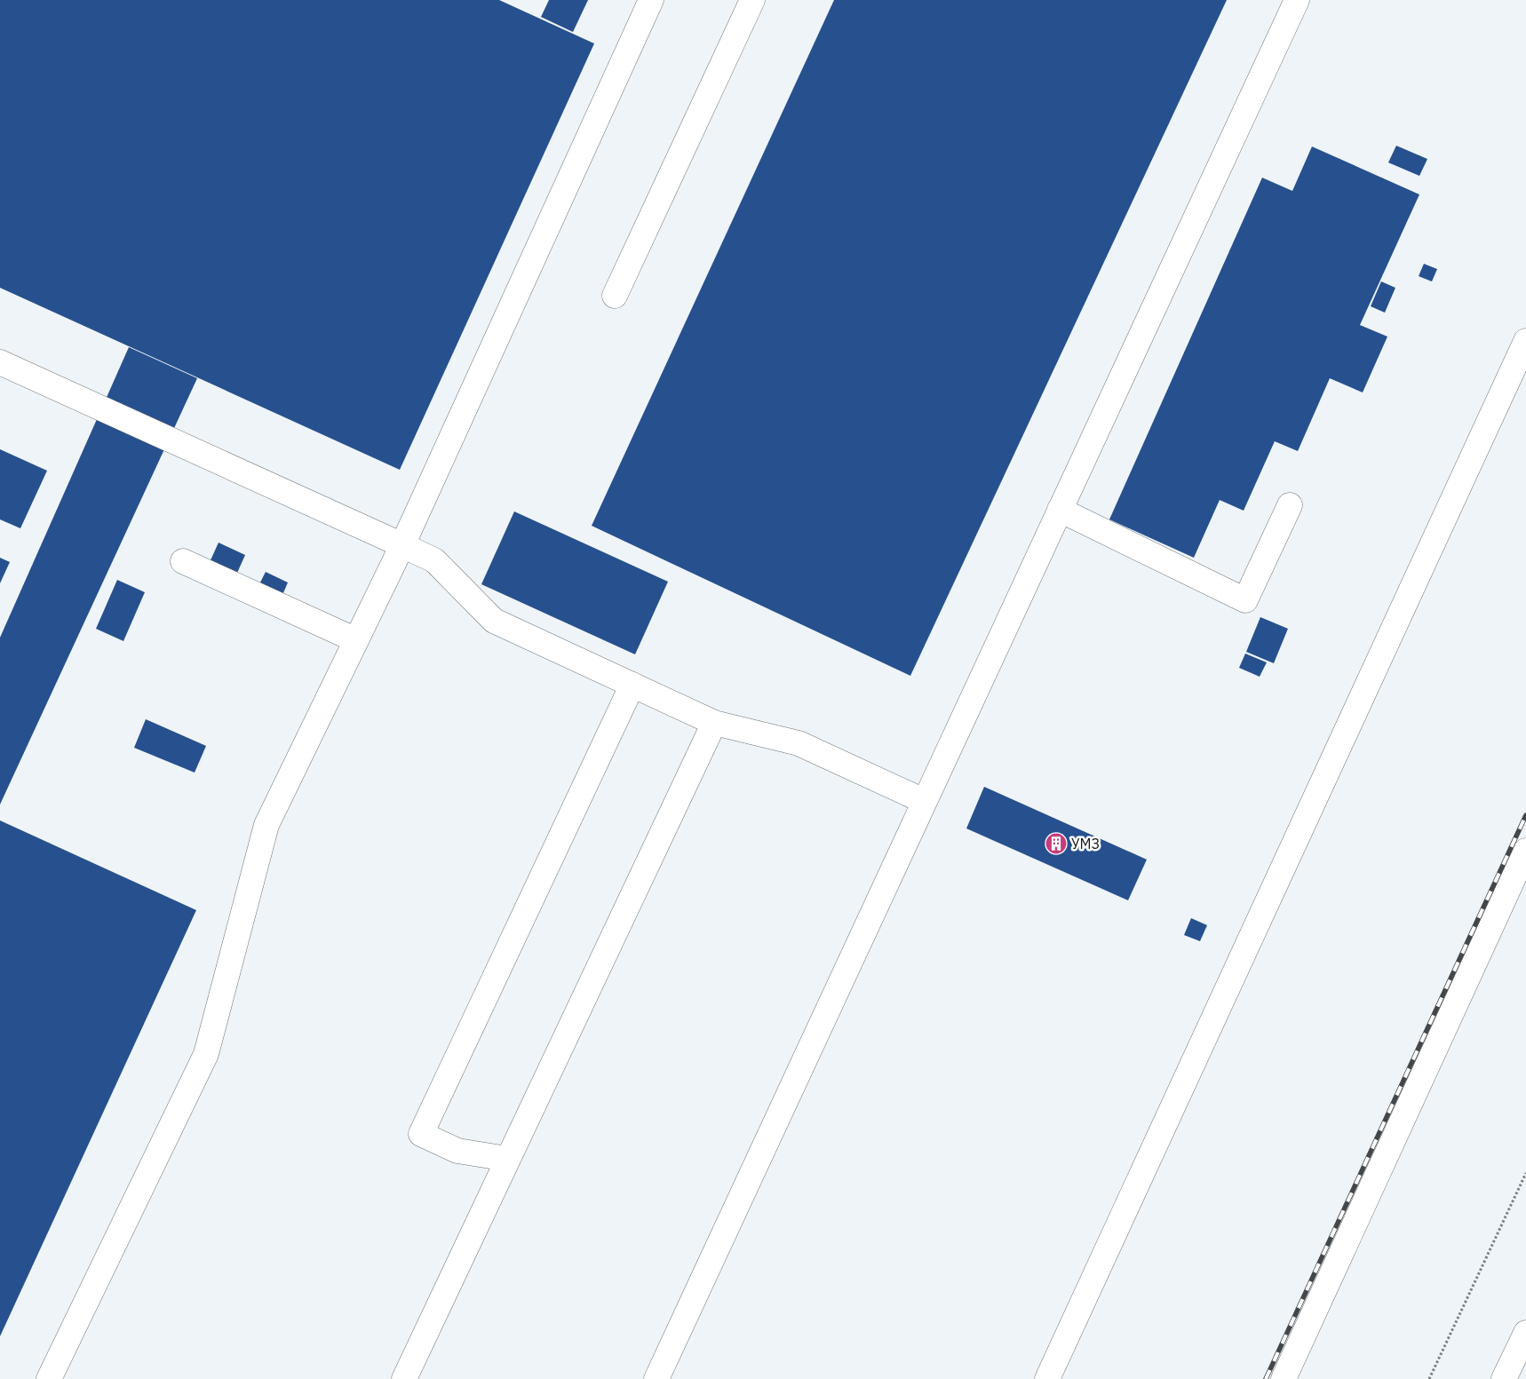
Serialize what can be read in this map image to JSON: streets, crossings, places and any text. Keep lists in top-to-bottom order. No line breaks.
{"places":{"building":["УМЗ"]}}
